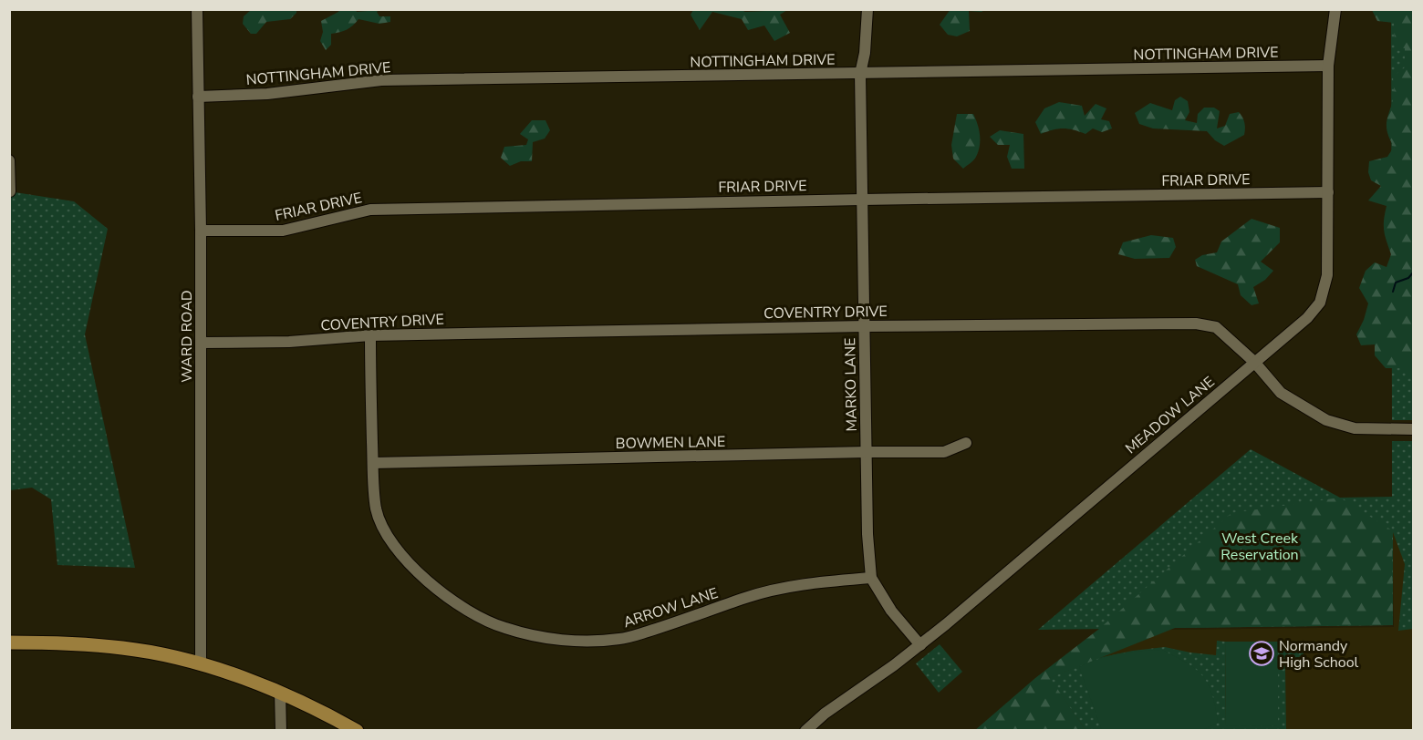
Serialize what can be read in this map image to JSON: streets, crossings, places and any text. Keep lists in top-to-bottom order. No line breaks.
{"streets":{"street":["NOTTINGHAM DRIVE","FRIAR DRIVE","COVENTRY DRIVE","WARD ROAD","MARKO LANE","MEADOW LANE","BOWMEN LANE","ARROW LANE"]},"crossings":[["NOTTINGHAM DRIVE","WARD ROAD"],["NOTTINGHAM DRIVE","MARKO LANE"],["NOTTINGHAM DRIVE","MEADOW LANE"],["FRIAR DRIVE","WARD ROAD"],["FRIAR DRIVE","MARKO LANE"],["FRIAR DRIVE","MEADOW LANE"],["COVENTRY DRIVE","WARD ROAD"],["COVENTRY DRIVE","MARKO LANE"],["COVENTRY DRIVE","MEADOW LANE"],["COVENTRY DRIVE","ARROW LANE"],["MARKO LANE","MEADOW LANE"],["MARKO LANE","BOWMEN LANE"],["MARKO LANE","ARROW LANE"],["BOWMEN LANE","ARROW LANE"]],"parks":["West Creek Reservation"],"places":{"school or university":["Normandy High School"]}}
